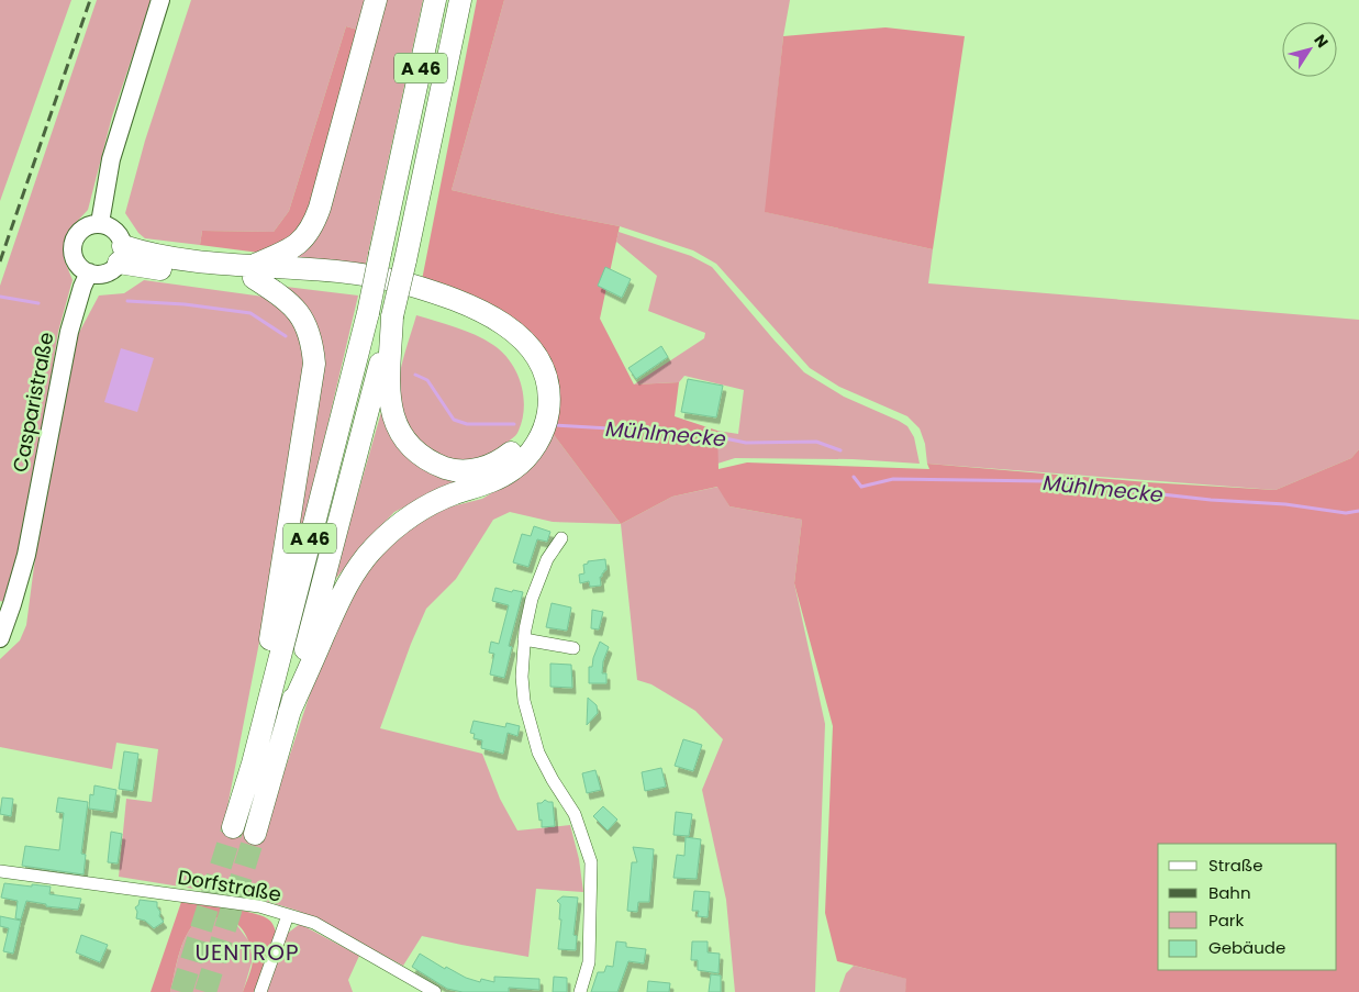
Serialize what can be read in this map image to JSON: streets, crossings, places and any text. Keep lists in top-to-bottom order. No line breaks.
{"streets":{"highway":["A 46"],"main road":["Casparistraße"],"street":["Dorfstraße"]},"districts":["UENTROP"],"water":["Mühlmecke"],"legend":["Straße","Bahn","Park","Gebäude"],"north":"top right"}
